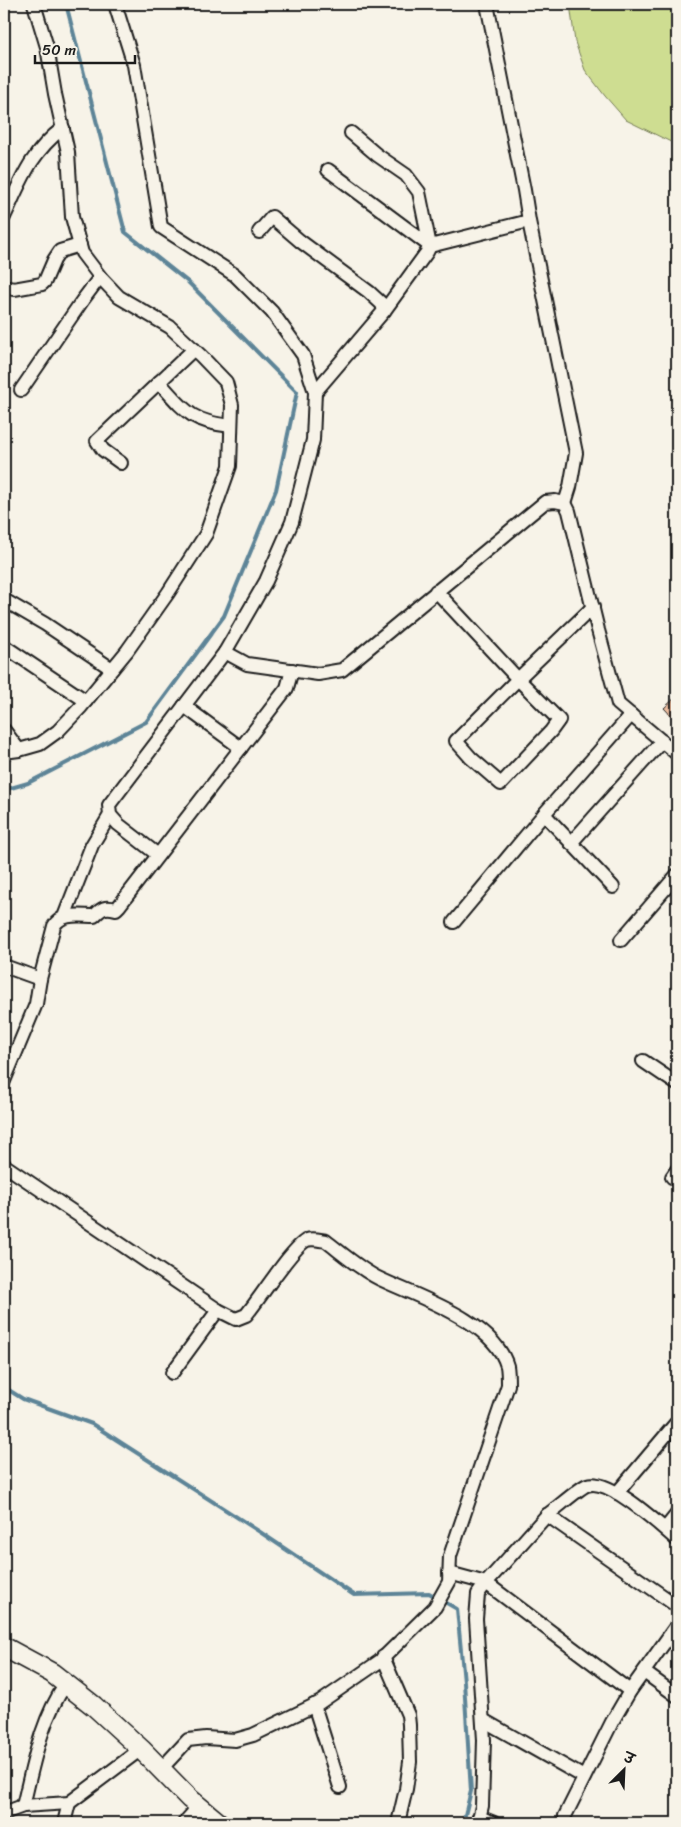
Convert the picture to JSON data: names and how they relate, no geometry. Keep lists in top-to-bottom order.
{
  "scale_bar": "50 m",
  "north": "top right"
}
